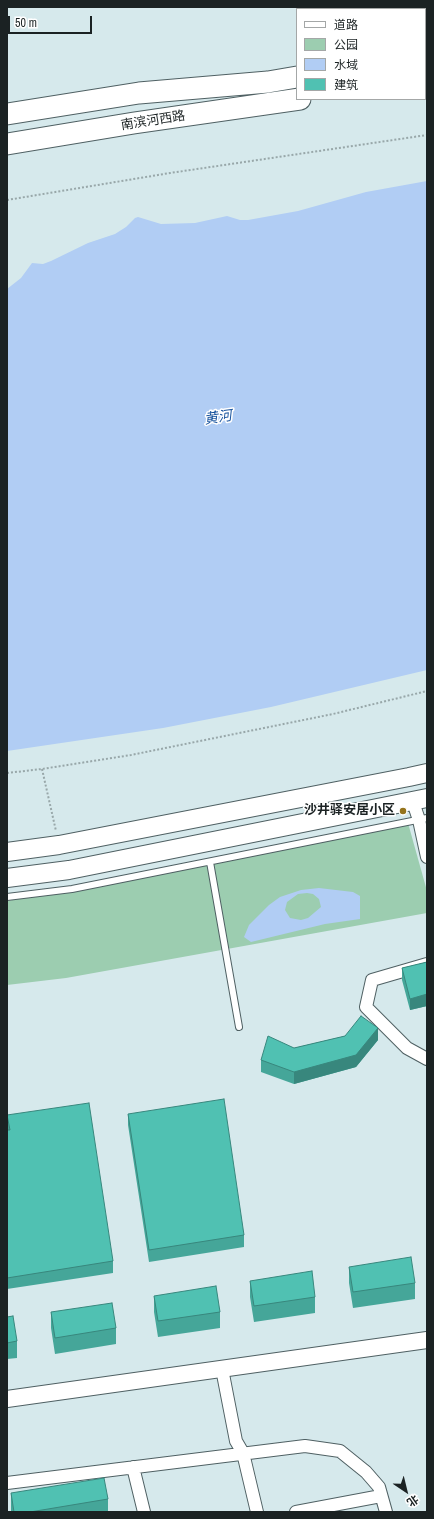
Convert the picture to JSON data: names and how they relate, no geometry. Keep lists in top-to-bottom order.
{
  "streets": {
    "highway": ["南滨河西路"]
  },
  "water": ["黄河"],
  "places": ["沙井驿安居小区"],
  "legend": [
    "道路",
    "公园",
    "水域",
    "建筑"
  ],
  "scale_bar": "50 m",
  "north": "bottom right"
}
